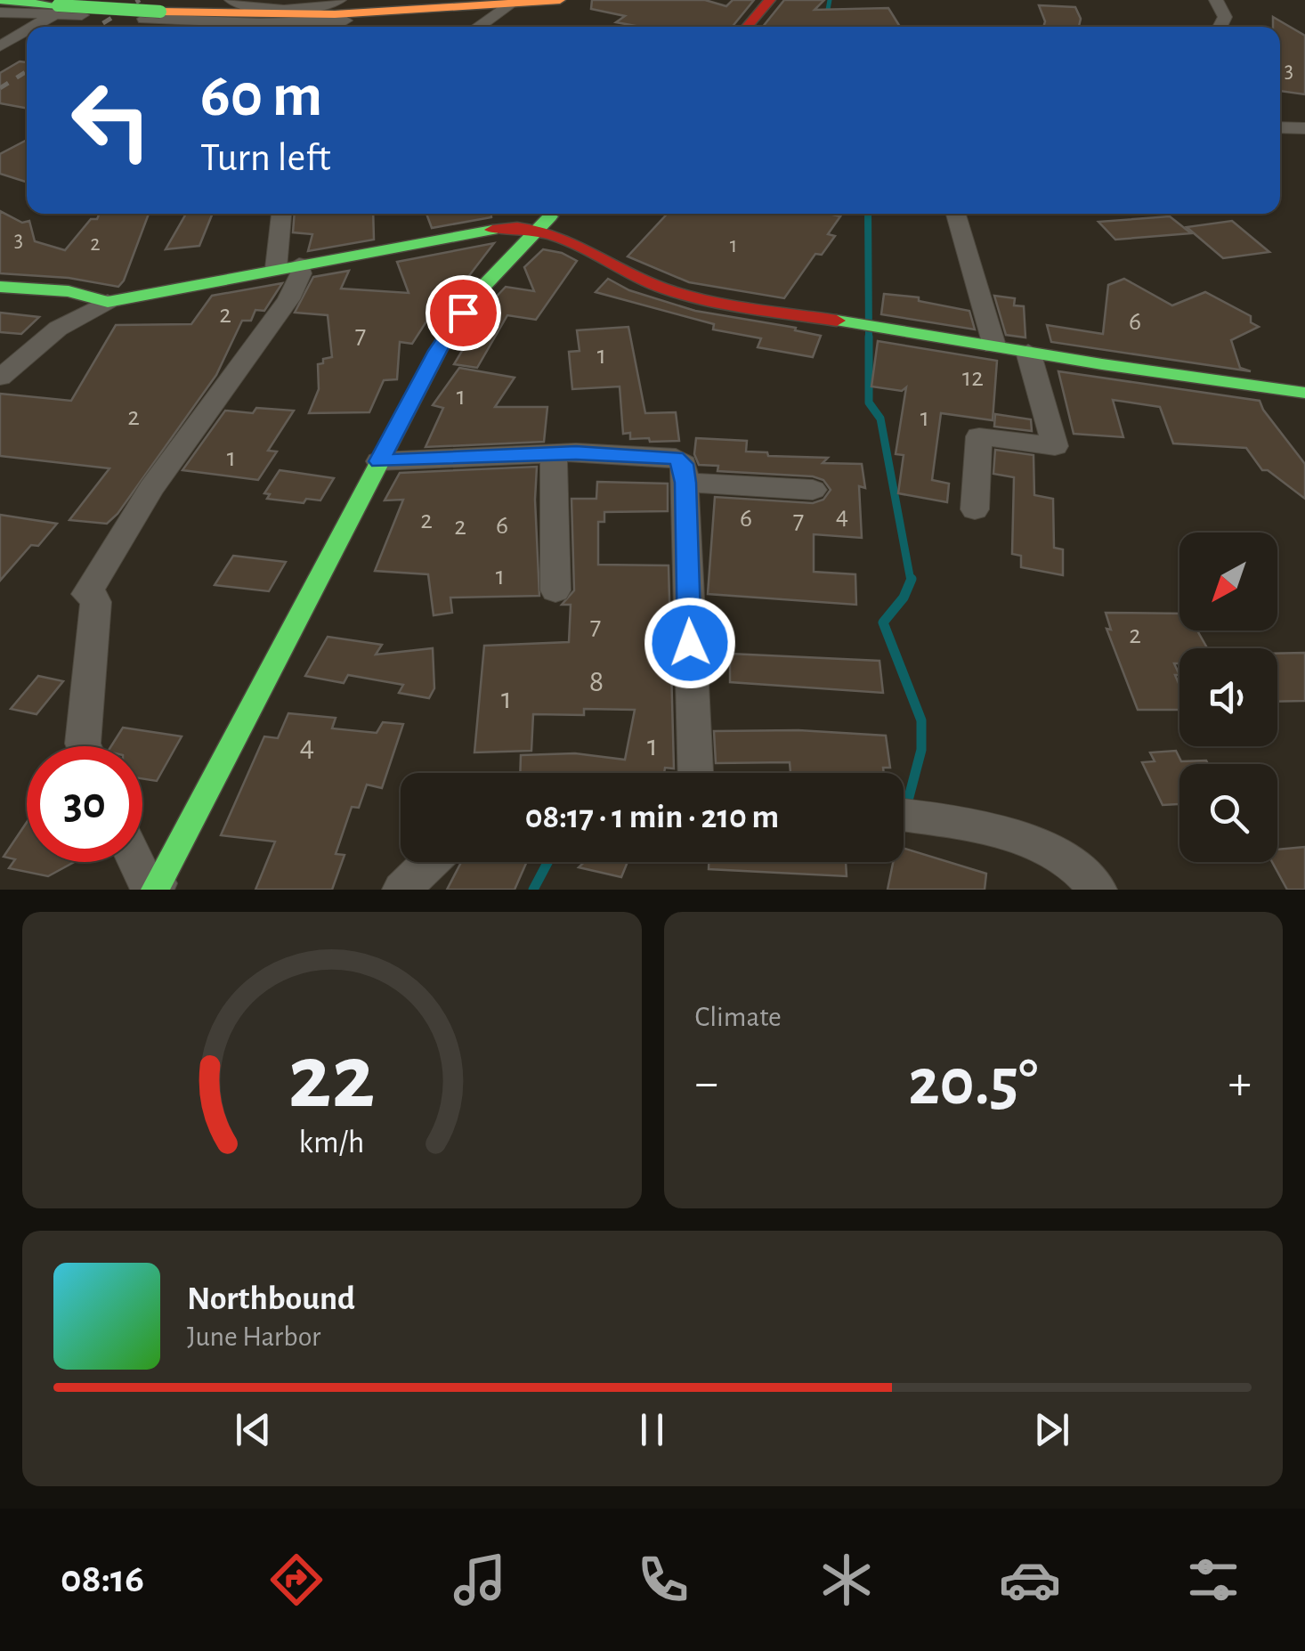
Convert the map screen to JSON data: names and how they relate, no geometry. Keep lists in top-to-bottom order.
{
  "house_numbers": [
    "3",
    "3",
    "2",
    "1",
    "2",
    "6",
    "7",
    "1",
    "12",
    "1",
    "2",
    "1",
    "1",
    "4",
    "6",
    "2",
    "7",
    "6",
    "2",
    "1",
    "7",
    "2",
    "8",
    "1",
    "1",
    "4"
  ],
  "north": "bottom left",
  "page": {
    "turn": ["60 m", "Turn left"],
    "limit": "30",
    "trip": "08:17 · 1 min · 210 m",
    "tile": "Climate",
    "heat": ["−", "20.5°", "+"],
    "song": ["Northbound", "June Harbor"],
    "tabs": "08:16",
    "gauge": ["22", "km/h"]
  }
}
